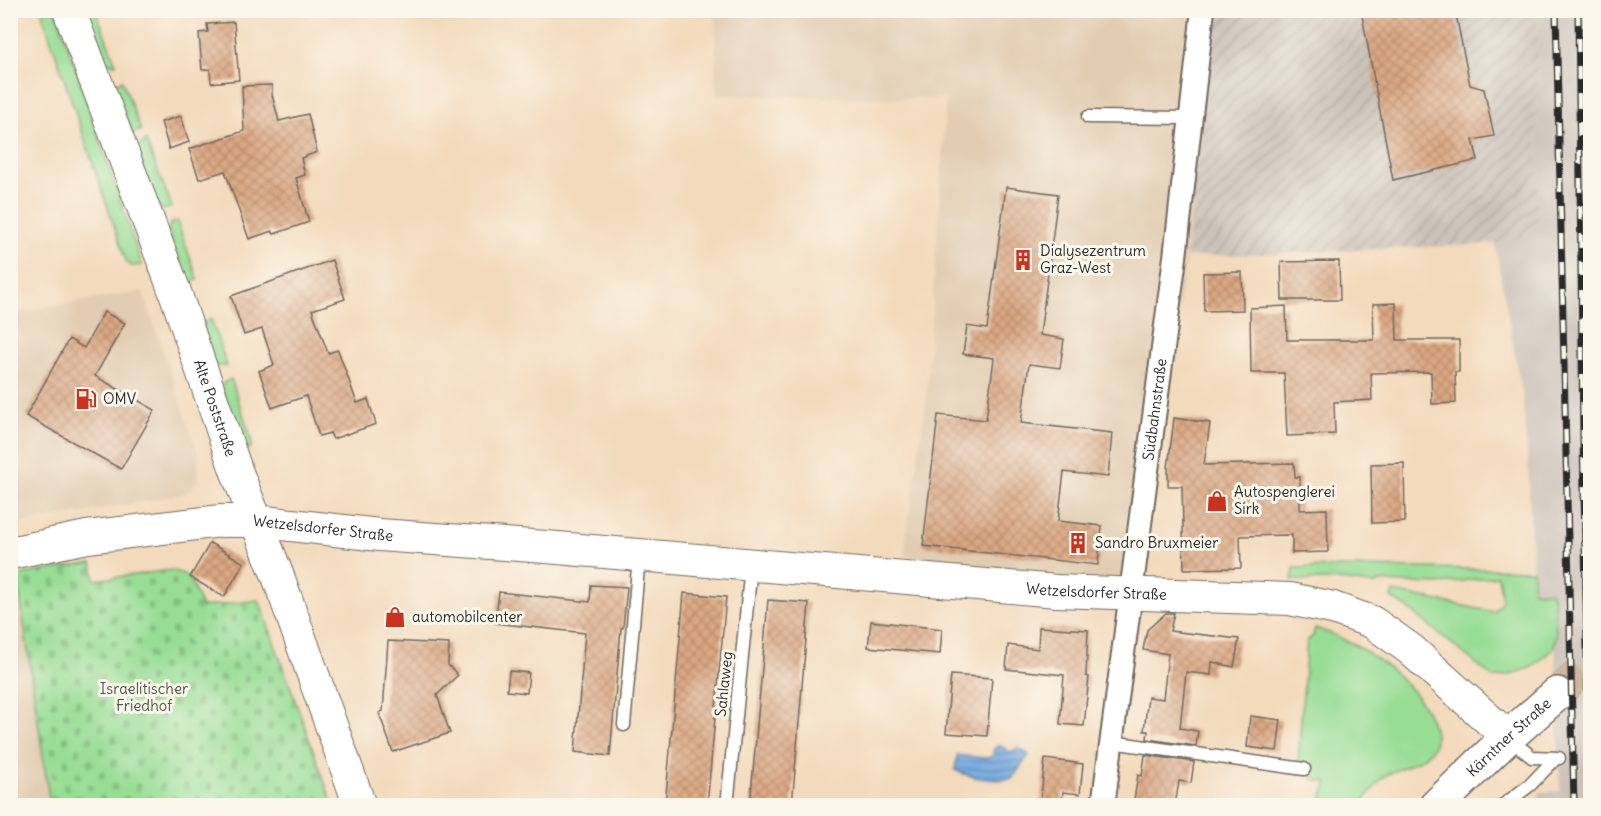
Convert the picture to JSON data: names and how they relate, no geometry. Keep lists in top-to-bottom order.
{
  "streets": {
    "main road": ["Alte Poststraße", "Wetzelsdorfer Straße", "Kärntner Straße"],
    "street": ["Südbahnstraße"],
    "lane": ["Sahlaweg"]
  },
  "crossings": [
    ["Alte Poststraße", "Wetzelsdorfer Straße"],
    ["Südbahnstraße", "Wetzelsdorfer Straße"],
    ["Wetzelsdorfer Straße", "Sahlaweg"],
    ["Wetzelsdorfer Straße", "Kärntner Straße"]
  ],
  "parks": ["Israelitischer Friedhof"],
  "places": {
    "building": ["Dialysezentrum Graz-West", "Sandro Bruxmeier"],
    "fuel station": ["OMV"],
    "shop": ["Autospenglerei Sirk", "automobilcenter"]
  }
}
